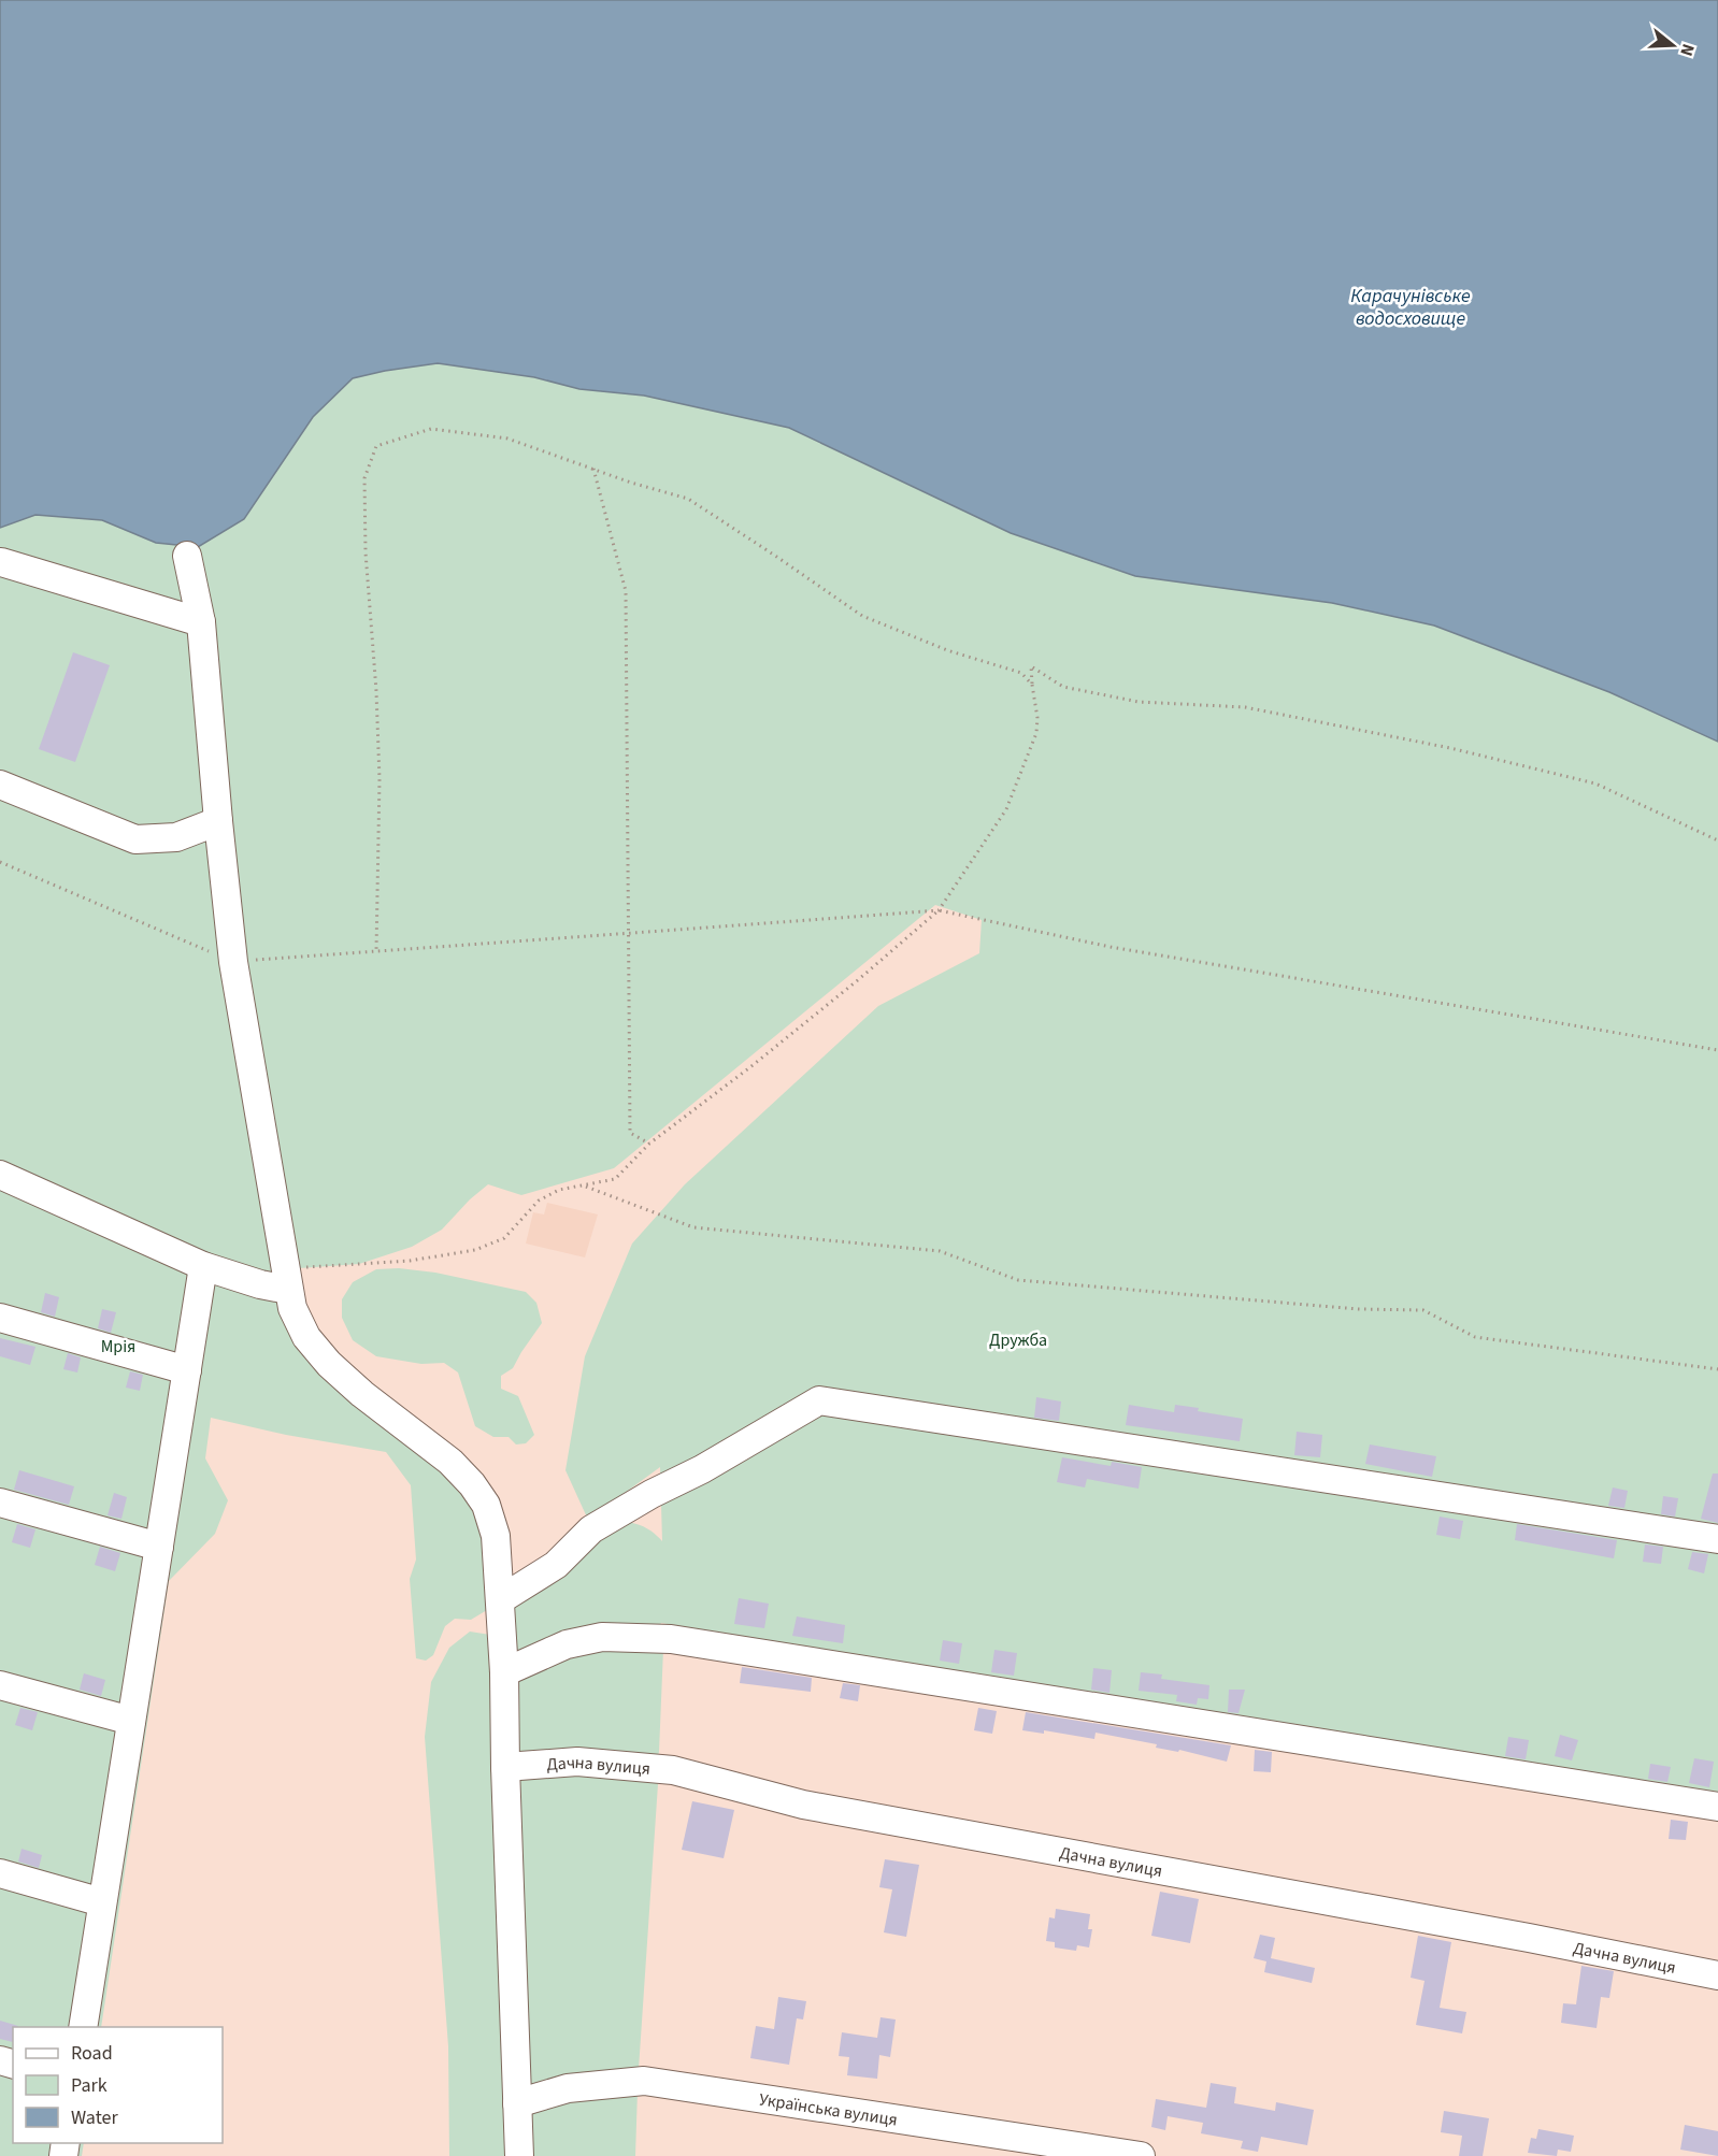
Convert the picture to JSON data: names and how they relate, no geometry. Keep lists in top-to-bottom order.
{
  "streets": {
    "street": ["Дачна вулиця", "Українська вулиця"]
  },
  "water": ["Карачунівське водосховище"],
  "parks": ["Дружба", "Мрія"],
  "legend": ["Road", "Park", "Water"],
  "north": "right"
}
